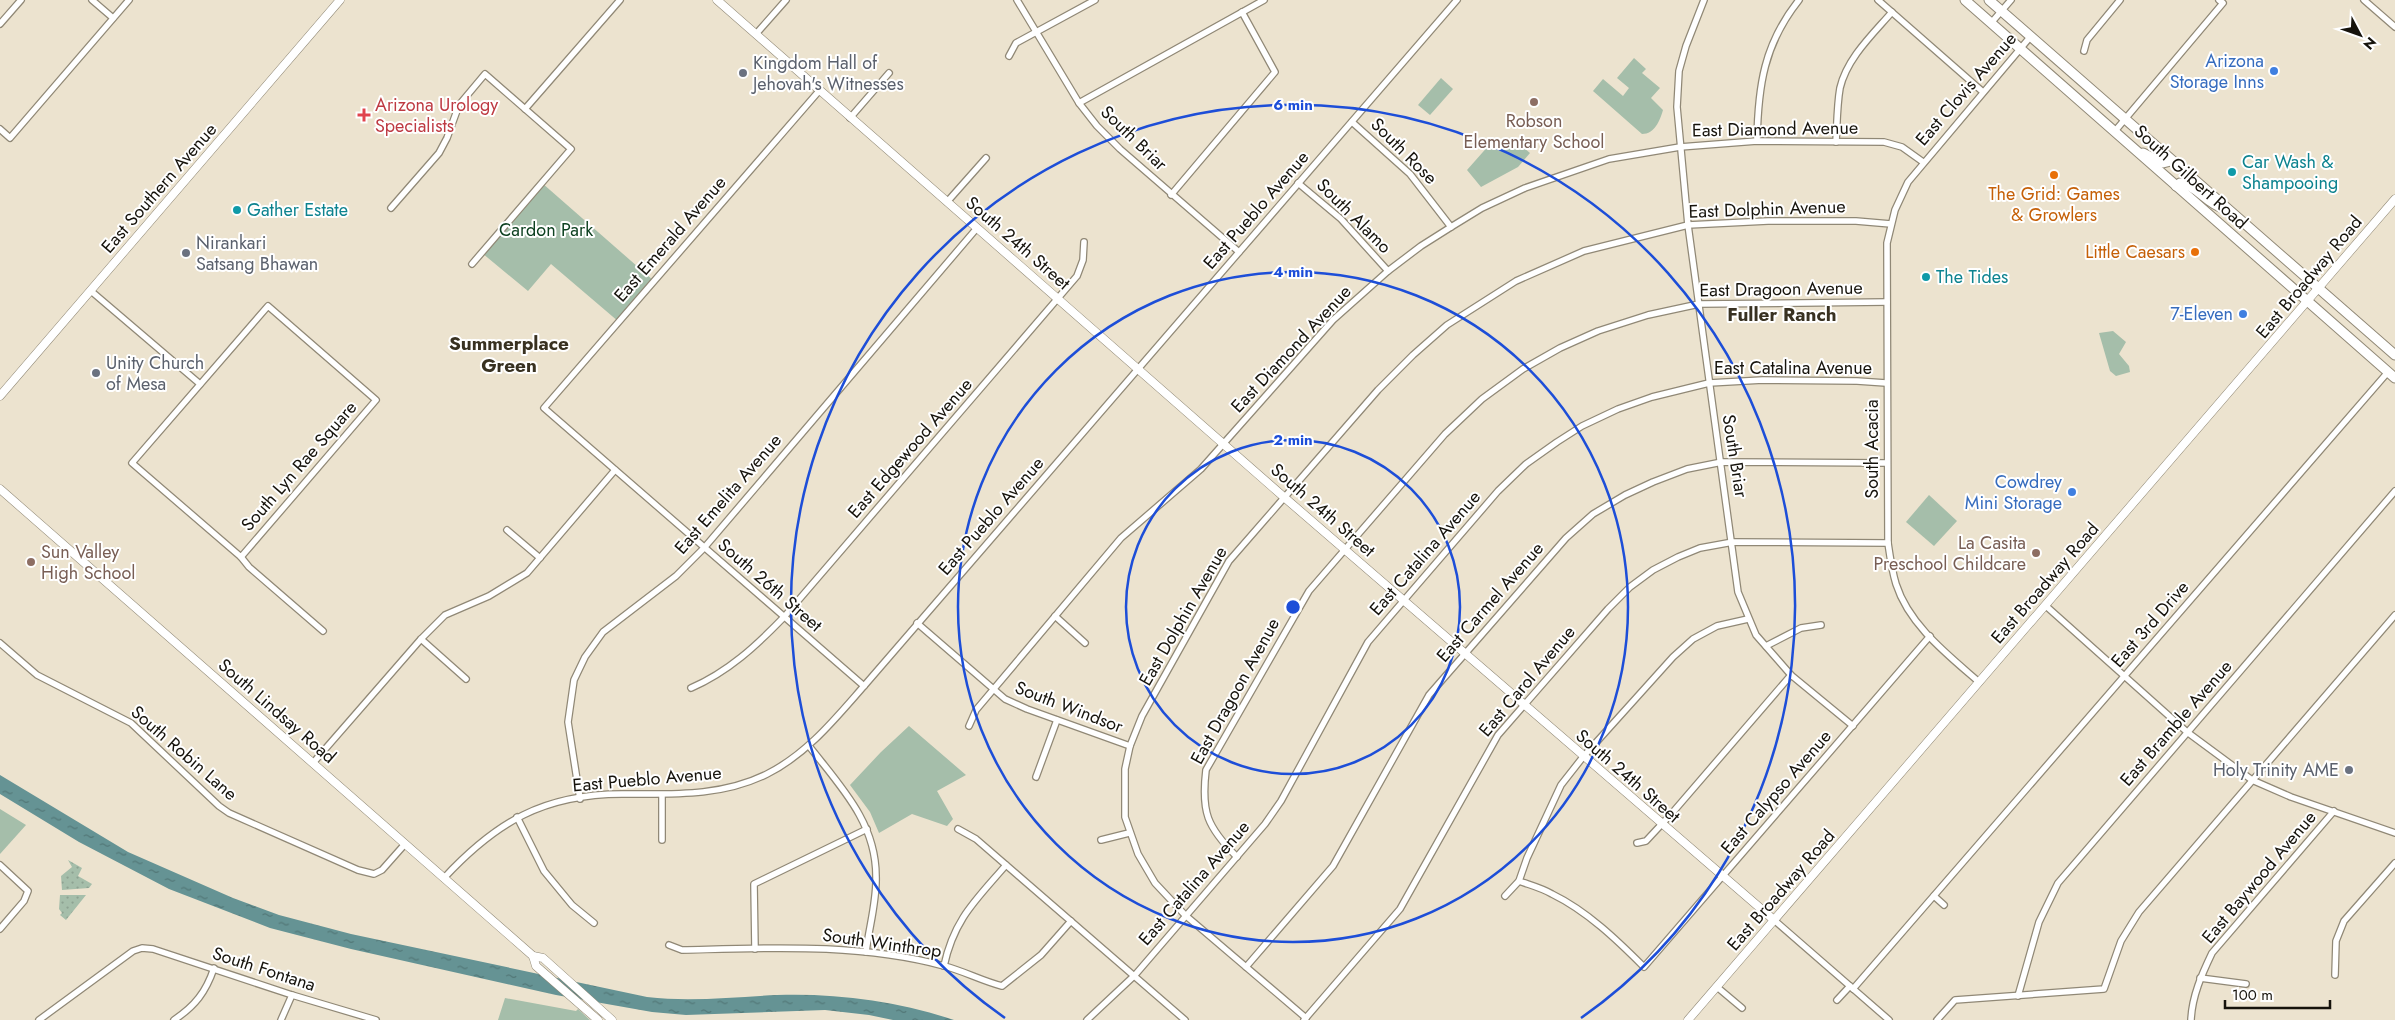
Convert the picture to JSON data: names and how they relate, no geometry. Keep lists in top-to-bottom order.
{
  "streets": {
    "main road": [
      "South Gilbert Road",
      "East Southern Avenue",
      "South 24th Street",
      "East Broadway Road",
      "South Lindsay Road"
    ],
    "street": [
      "East Clovis Avenue",
      "East Diamond Avenue",
      "South Briar",
      "South Rose",
      "East Dolphin Avenue",
      "East Pueblo Avenue",
      "South Alamo",
      "East Emerald Avenue",
      "East Dragoon Avenue",
      "East Catalina Avenue",
      "East Edgewood Avenue",
      "South Acacia",
      "South Lyn Rae Square",
      "East Emelita Avenue",
      "South 26th Street",
      "East Carmel Avenue",
      "East 3rd Drive",
      "East Carol Avenue",
      "South Windsor",
      "East Bramble Avenue",
      "South Robin Lane",
      "East Calypso Avenue",
      "East Baywood Avenue",
      "South Winthrop",
      "South Fontana"
    ]
  },
  "crossings": [
    ["East Clovis Avenue", "East Diamond Avenue"],
    ["East Clovis Avenue", "South Gilbert Road"],
    ["East Clovis Avenue", "South Acacia"],
    ["East Diamond Avenue", "South Briar"],
    ["East Diamond Avenue", "South Rose"],
    ["East Diamond Avenue", "South Alamo"],
    ["East Diamond Avenue", "South 24th Street"],
    ["East Diamond Avenue", "South Acacia"],
    ["East Diamond Avenue", "South Windsor"],
    ["South Briar", "East Dolphin Avenue"],
    ["South Briar", "East Pueblo Avenue"],
    ["South Briar", "East Dragoon Avenue"],
    ["South Briar", "East Catalina Avenue"],
    ["South Briar", "East Carmel Avenue"],
    ["South Briar", "East Carol Avenue"],
    ["South Briar", "East Calypso Avenue"],
    ["South Rose", "East Pueblo Avenue"],
    ["South Gilbert Road", "East Broadway Road"],
    ["South Gilbert Road", "East 3rd Drive"],
    ["East Dolphin Avenue", "South 24th Street"],
    ["East Dolphin Avenue", "South Acacia"],
    ["East Dolphin Avenue", "South Windsor"],
    ["East Pueblo Avenue", "South Alamo"],
    ["East Pueblo Avenue", "South 24th Street"],
    ["East Pueblo Avenue", "East Emelita Avenue"],
    ["East Pueblo Avenue", "South 26th Street"],
    ["East Pueblo Avenue", "South Windsor"],
    ["East Pueblo Avenue", "South Lindsay Road"],
    ["East Emerald Avenue", "South 24th Street"],
    ["East Emerald Avenue", "South 26th Street"],
    ["South 24th Street", "East Broadway Road"],
    ["South 24th Street", "East Dragoon Avenue"],
    ["South 24th Street", "East Catalina Avenue"],
    ["South 24th Street", "East Edgewood Avenue"],
    ["South 24th Street", "East Emelita Avenue"],
    ["South 24th Street", "East Carmel Avenue"],
    ["South 24th Street", "East 3rd Drive"],
    ["South 24th Street", "East Carol Avenue"],
    ["South 24th Street", "East Calypso Avenue"],
    ["East Broadway Road", "South Acacia"],
    ["East Dragoon Avenue", "East Catalina Avenue"],
    ["East Dragoon Avenue", "South Acacia"],
    ["East Catalina Avenue", "South Acacia"],
    ["East Catalina Avenue", "South Windsor"],
    ["East Edgewood Avenue", "South 26th Street"],
    ["South Acacia", "East Carmel Avenue"],
    ["South Acacia", "East Carol Avenue"],
    ["South Acacia", "East Calypso Avenue"],
    ["East Emelita Avenue", "South 26th Street"],
    ["East Carmel Avenue", "South Windsor"],
    ["East Carol Avenue", "South Windsor"],
    ["South Lindsay Road", "South Robin Lane"]
  ],
  "districts": ["Fuller Ranch", "Summerplace Green"],
  "parks": ["Cardon Park"],
  "places": {
    "other": [
      "Arizona Storage Inns",
      "Kingdom Hall of Jehovah's Witnesses",
      "Robson Elementary School",
      "Car Wash & Shampooing",
      "The Grid: Games & Growlers",
      "Gather Estate",
      "Little Caesars",
      "Nirankari Satsang Bhawan",
      "The Tides",
      "7-Eleven",
      "Unity Church of Mesa",
      "Cowdrey Mini Storage",
      "La Casita Preschool Childcare",
      "Sun Valley High School",
      "Holy Trinity AME"
    ],
    "health": ["Arizona Urology Specialists"]
  },
  "scale_bar": "100 m",
  "north": "bottom right",
  "rings": ["6 min", "4 min", "2 min"]
}
